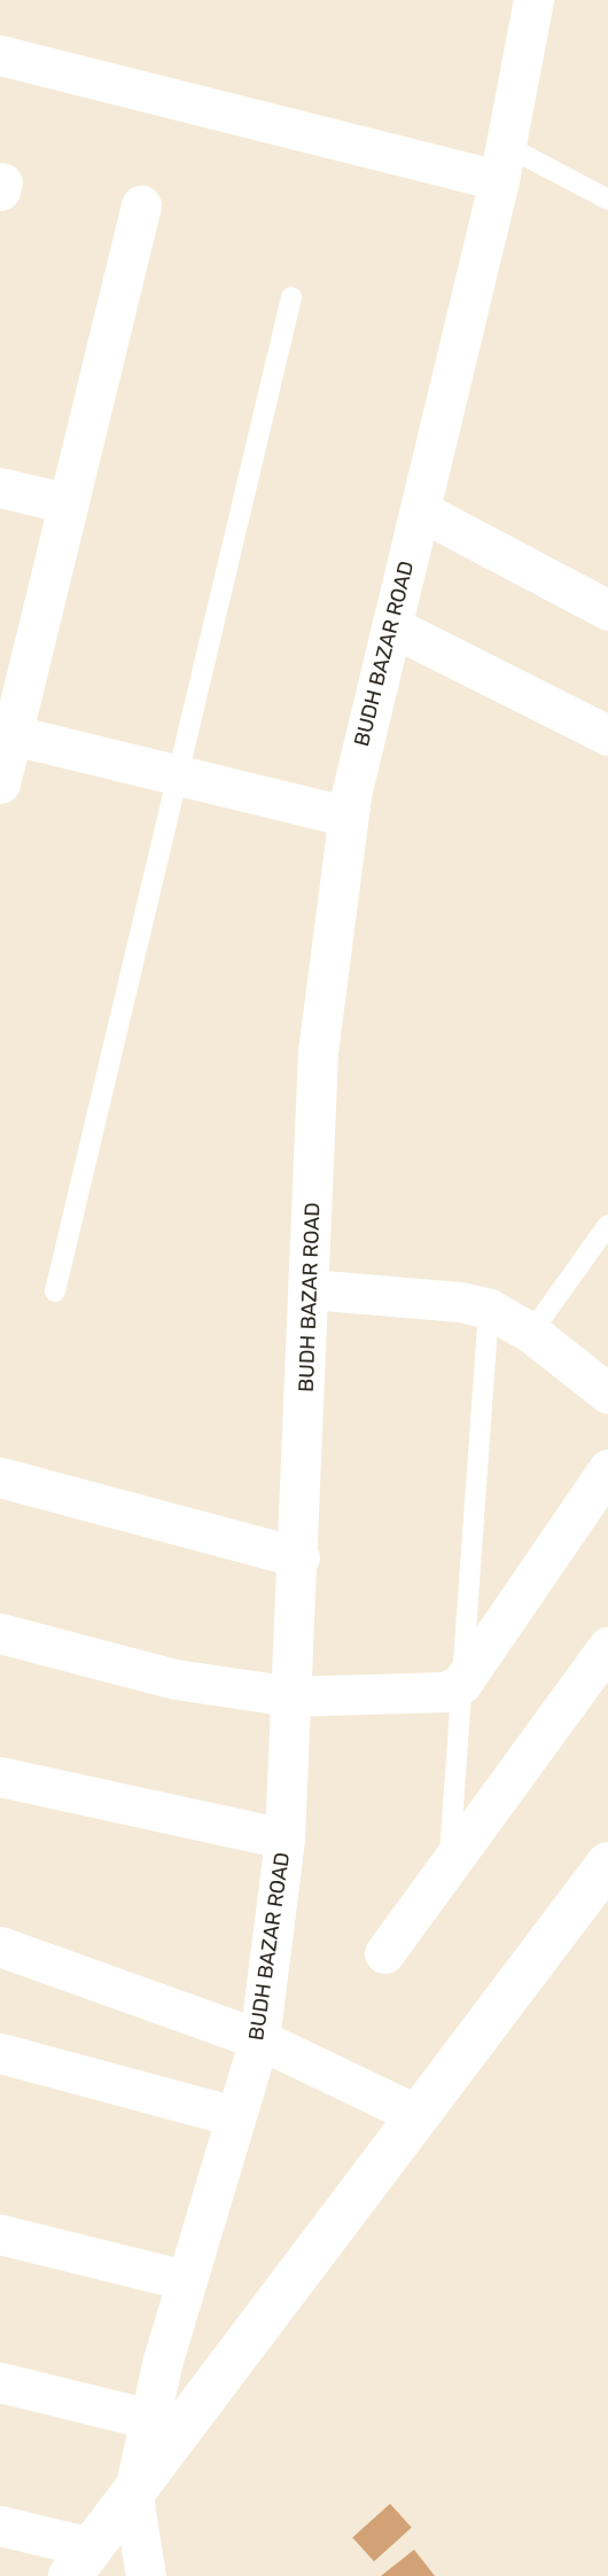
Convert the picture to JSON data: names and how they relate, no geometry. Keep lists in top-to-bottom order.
{
  "streets": {
    "street": ["BUDH BAZAR ROAD"]
  }
}
